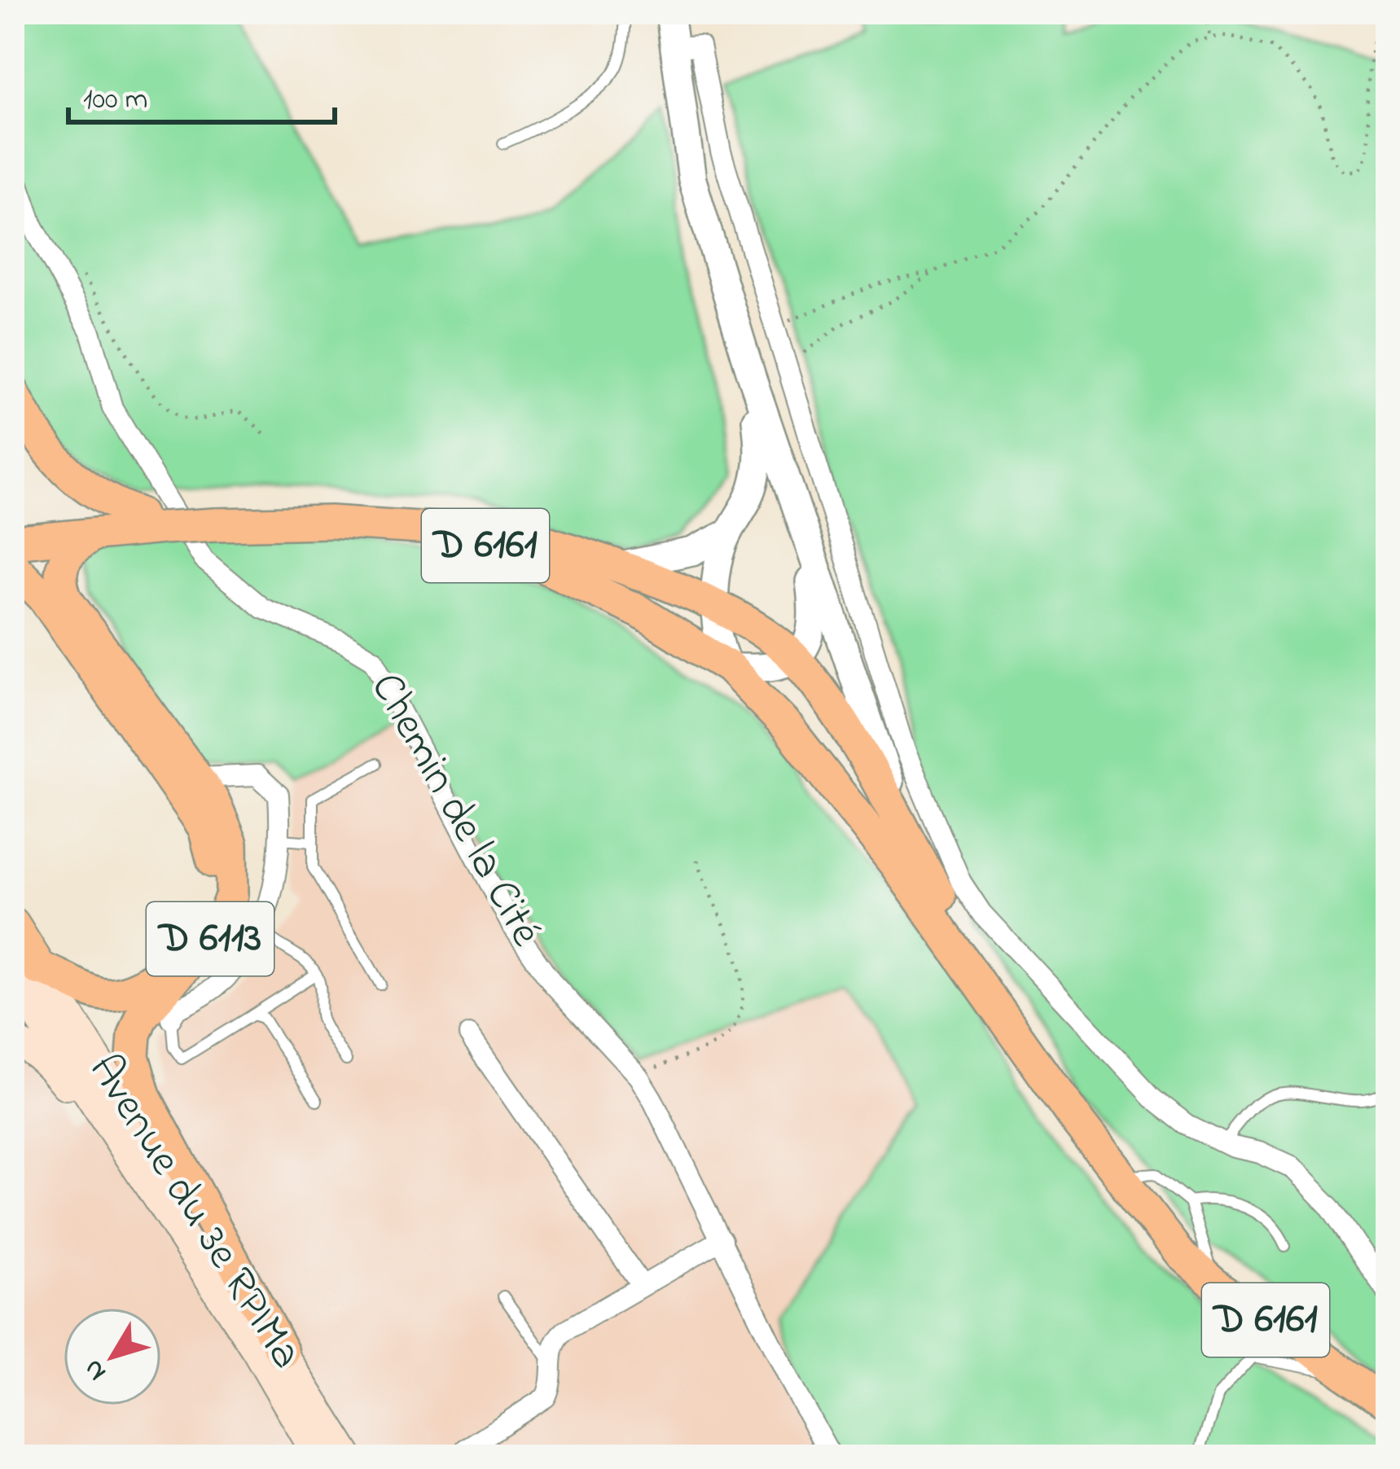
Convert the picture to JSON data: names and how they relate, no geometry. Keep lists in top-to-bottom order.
{
  "streets": {
    "highway": ["D 6113"],
    "main road": ["D 6161", "Avenue du 3e RPIMa"],
    "street": ["Chemin de la Cité"]
  },
  "crossings": [
    ["D 6161", "D 6113"],
    ["D 6113", "Avenue du 3e RPIMa"]
  ],
  "scale_bar": "100 m",
  "north": "bottom left"
}
